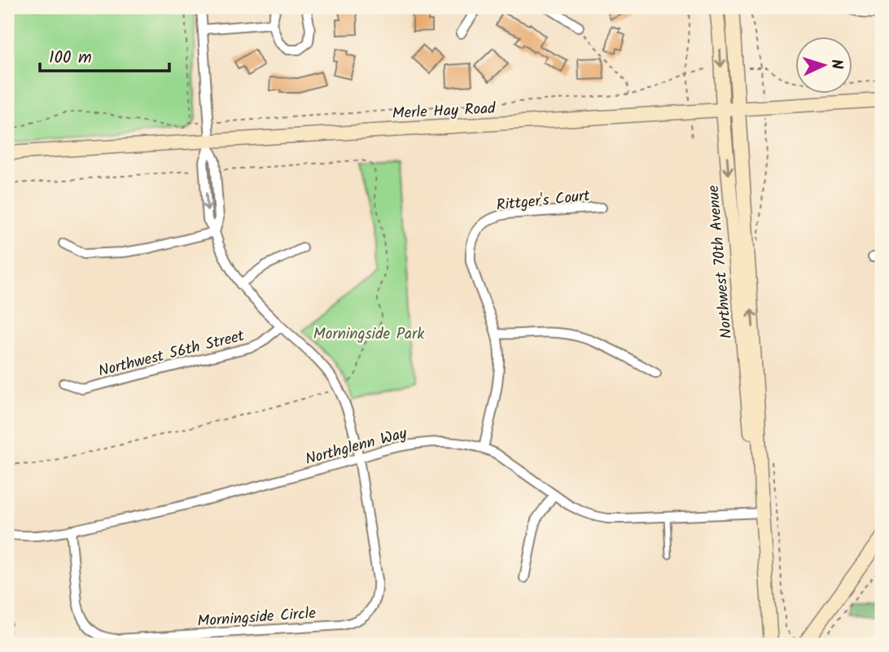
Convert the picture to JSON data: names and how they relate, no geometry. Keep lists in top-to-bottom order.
{
  "streets": {
    "main road": ["Merle Hay Road", "Northwest 70th Avenue"],
    "street": [
      "Rittger's Court",
      "Northwest 56th Street",
      "Northglenn Way",
      "Morningside Circle"
    ]
  },
  "crossings": [
    ["Merle Hay Road", "Northwest 70th Avenue"],
    ["Merle Hay Road", "Morningside Circle"],
    ["Rittger's Court", "Northglenn Way"],
    ["Northwest 70th Avenue", "Northglenn Way"],
    ["Northwest 56th Street", "Morningside Circle"],
    ["Northglenn Way", "Morningside Circle"]
  ],
  "parks": ["Morningside Park"],
  "scale_bar": "100 m",
  "north": "right"
}
